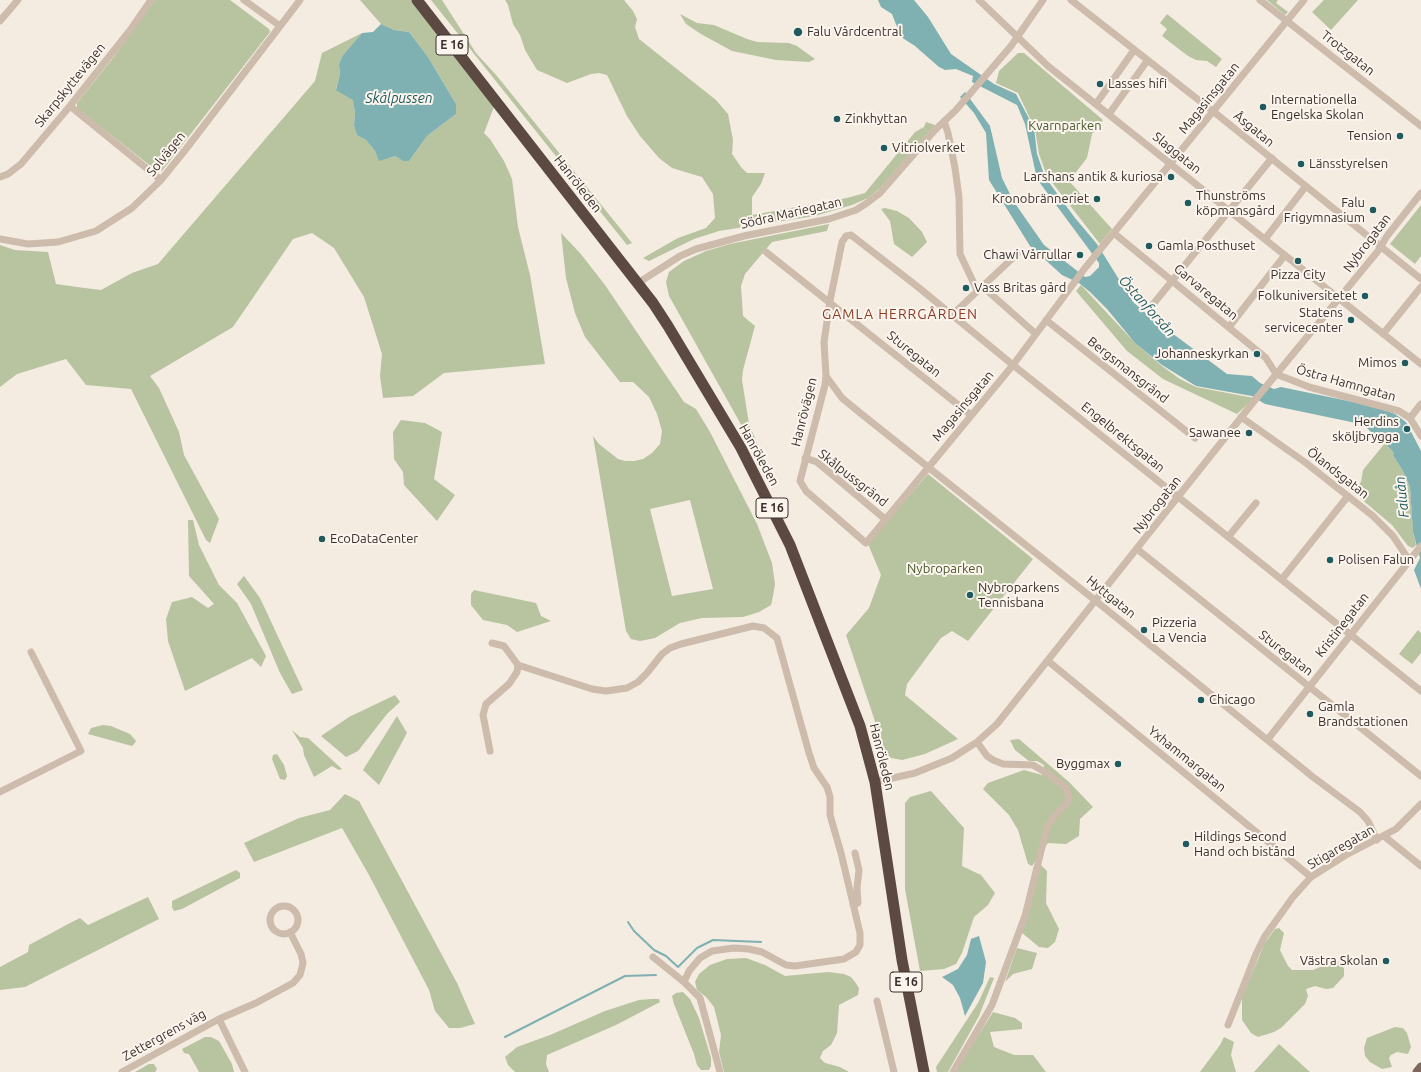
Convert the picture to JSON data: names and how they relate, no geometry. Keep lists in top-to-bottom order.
{
  "streets": {
    "highway": ["E 16", "Hanröleden"],
    "street": [
      "Trotzgatan",
      "Skarpskyttevägen",
      "Magasinsgatan",
      "Åsgatan",
      "Slaggatan",
      "Solvägen",
      "Södra Mariegatan",
      "Nybrogatan",
      "Garvaregatan",
      "Sturegatan",
      "Bergsmansgränd",
      "Östra Hamngatan",
      "Hanrövägen",
      "Engelbrektsgatan",
      "Ölandsgatan",
      "Skålpussgränd",
      "Hyttgatan",
      "Kristinegatan",
      "Yxhammargatan",
      "Stigaregatan",
      "Zettergrens väg"
    ]
  },
  "crossings": [
    ["Trotzgatan", "Magasinsgatan"],
    ["Magasinsgatan", "Åsgatan"],
    ["Magasinsgatan", "Slaggatan"],
    ["Magasinsgatan", "Garvaregatan"],
    ["Magasinsgatan", "Sturegatan"],
    ["Magasinsgatan", "Bergsmansgränd"],
    ["Magasinsgatan", "Hanrövägen"],
    ["Magasinsgatan", "Engelbrektsgatan"],
    ["Magasinsgatan", "Skålpussgränd"],
    ["Magasinsgatan", "Hyttgatan"],
    ["Åsgatan", "Nybrogatan"],
    ["Slaggatan", "Södra Mariegatan"],
    ["Slaggatan", "Nybrogatan"],
    ["Hanröleden", "Södra Mariegatan"],
    ["Hanröleden", "Nybrogatan"],
    ["Nybrogatan", "Garvaregatan"],
    ["Nybrogatan", "Sturegatan"],
    ["Nybrogatan", "Östra Hamngatan"],
    ["Nybrogatan", "Engelbrektsgatan"],
    ["Nybrogatan", "Ölandsgatan"],
    ["Nybrogatan", "Hyttgatan"],
    ["Nybrogatan", "Yxhammargatan"],
    ["Garvaregatan", "Östra Hamngatan"],
    ["Sturegatan", "Hanrövägen"],
    ["Sturegatan", "Kristinegatan"],
    ["Hanrövägen", "Engelbrektsgatan"],
    ["Hanrövägen", "Skålpussgränd"],
    ["Hanrövägen", "Hyttgatan"],
    ["Engelbrektsgatan", "Kristinegatan"],
    ["Ölandsgatan", "Kristinegatan"],
    ["Hyttgatan", "Kristinegatan"],
    ["Hyttgatan", "Stigaregatan"],
    ["Yxhammargatan", "Stigaregatan"]
  ],
  "districts": ["GAMLA HERRGÅRDEN"],
  "water": ["Skålpussen", "Östanforsån", "Faluån"],
  "parks": ["Kvarnparken", "Nybroparken"],
  "places": [
    "Falu Vårdcentral",
    "Lasses hifi",
    "Internationella Engelska Skolan",
    "Zinkhyttan",
    "Tension",
    "Vitriolverket",
    "Länsstyrelsen",
    "Larshans antik & kuriosa",
    "Kronobränneriet",
    "Thunströms köpmansgård",
    "Falu Frigymnasium",
    "Gamla Posthuset",
    "Chawi Vårrullar",
    "Pizza City",
    "Vass Britas gård",
    "Folkuniversitetet",
    "Statens servicecenter",
    "Johanneskyrkan",
    "Mimos",
    "Herdins sköljbrygga",
    "Sawanee",
    "EcoDataCenter",
    "Polisen Falun",
    "Nybroparkens Tennisbana",
    "Pizzeria La Vencia",
    "Chicago",
    "Gamla Brandstationen",
    "Byggmax",
    "Hildings Second Hand och bistånd",
    "Västra Skolan"
  ]
}
